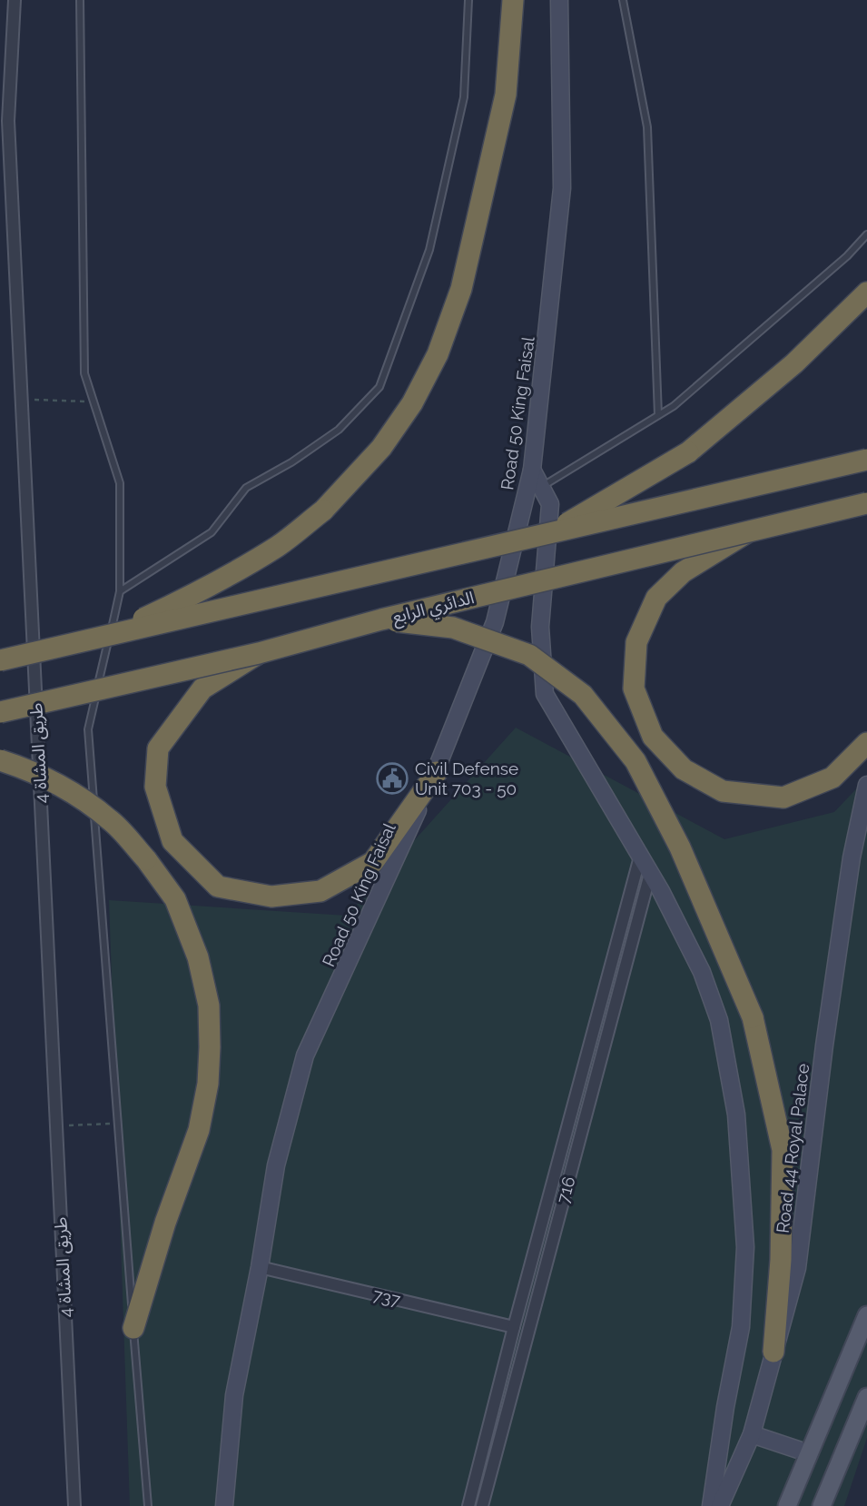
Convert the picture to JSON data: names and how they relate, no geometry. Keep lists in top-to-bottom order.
{
  "streets": {
    "highway": ["الدائري الرابع"],
    "main road": ["Road 50 King Faisal", "Road 44 Royal Palace"],
    "street": ["طريق المشاة 4", "716", "737"]
  },
  "crossings": [
    ["Road 50 King Faisal", "737"]
  ],
  "places": {
    "public building": ["Civil Defense Unit 703 - 50"]
  }
}
